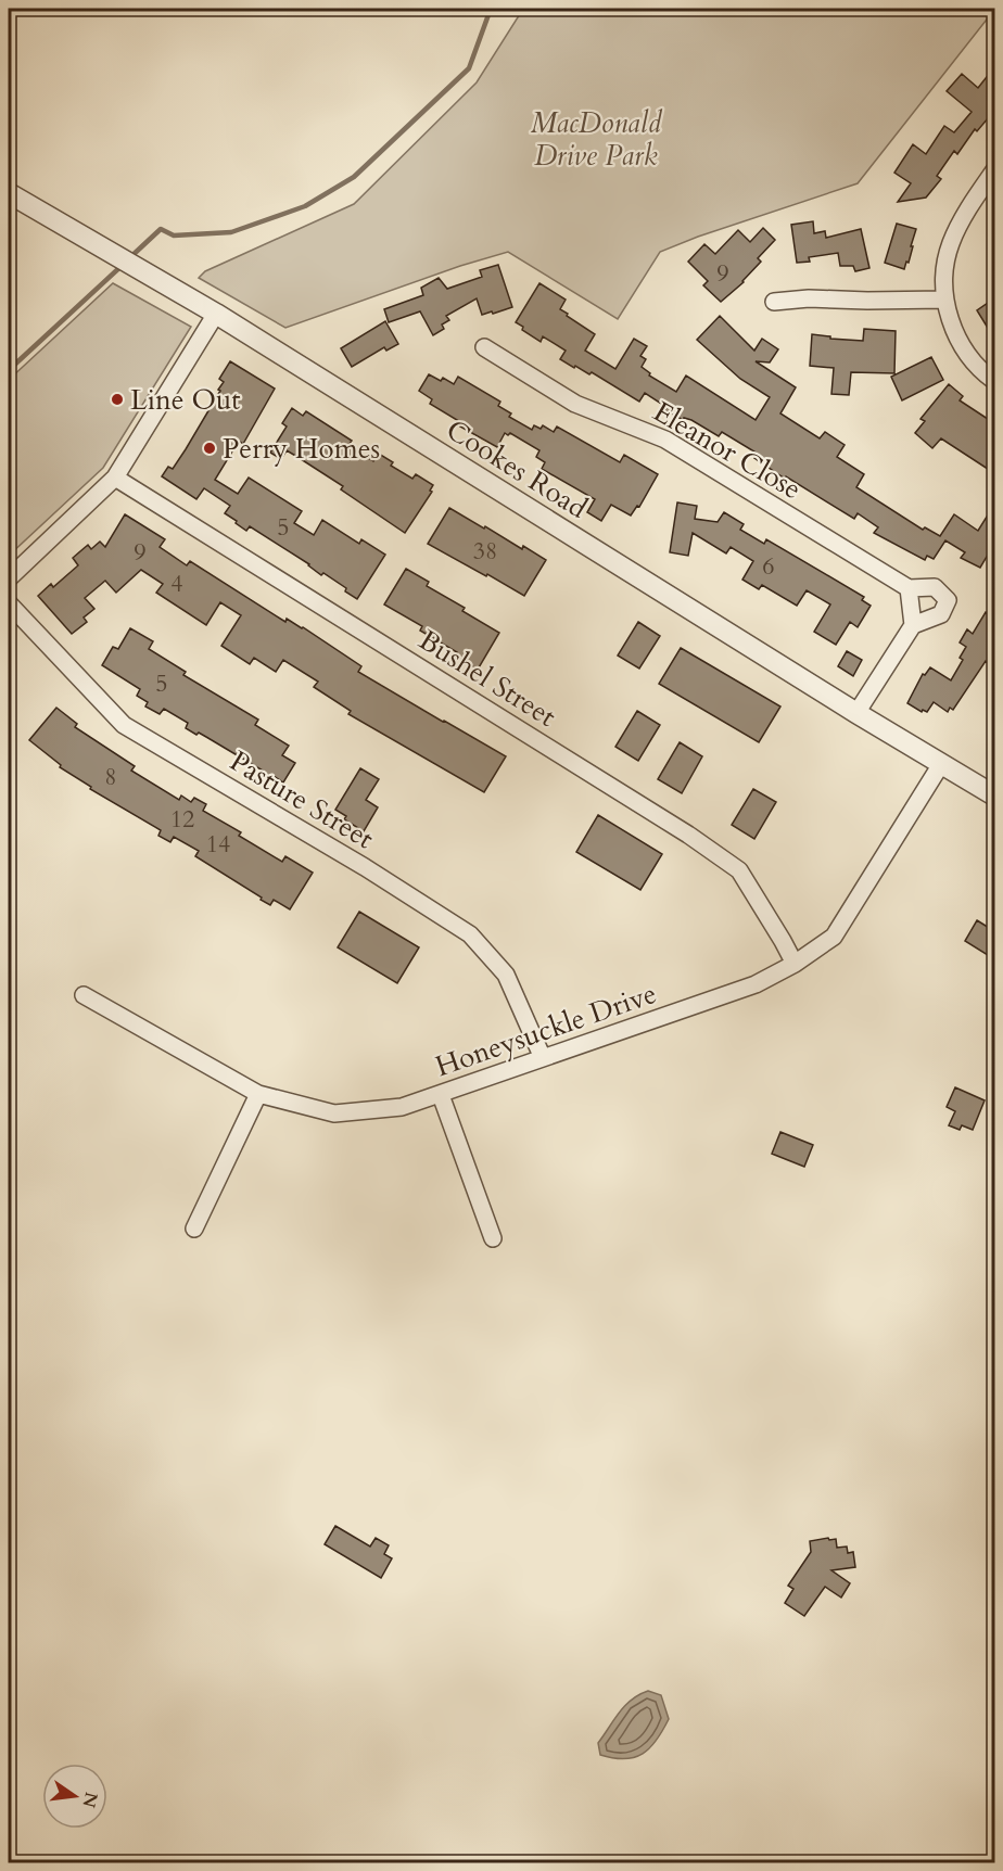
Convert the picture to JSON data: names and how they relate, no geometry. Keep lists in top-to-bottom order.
{
  "streets": {
    "street": [
      "Eleanor Close",
      "Cookes Road",
      "Bushel Street",
      "Pasture Street",
      "Honeysuckle Drive"
    ]
  },
  "crossings": [
    ["Cookes Road", "Honeysuckle Drive"],
    ["Bushel Street", "Honeysuckle Drive"],
    ["Pasture Street", "Honeysuckle Drive"]
  ],
  "parks": ["MacDonald Drive Park"],
  "places": ["Line Out", "Perry Homes"],
  "house_numbers": [
    "9",
    "5",
    "38",
    "9",
    "6",
    "4",
    "5",
    "8",
    "12",
    "14"
  ],
  "north": "right"
}
